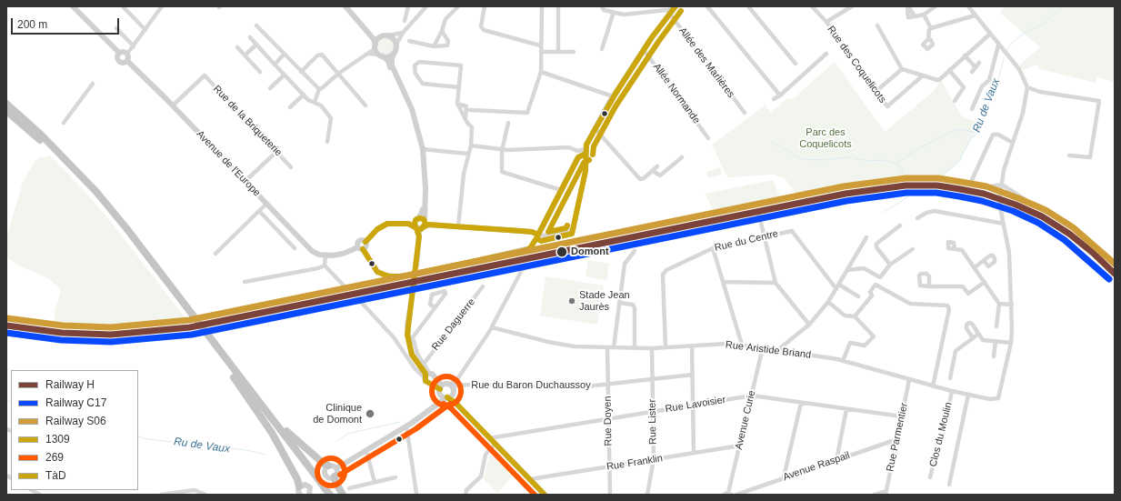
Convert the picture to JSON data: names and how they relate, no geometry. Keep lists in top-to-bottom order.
{
  "streets": {
    "street": [
      "Allée des Marlières",
      "Rue des Coquelicots",
      "Allée Normande",
      "Rue de la Briqueterie",
      "Avenue de l'Europe",
      "Rue du Centre",
      "Rue Daguerre",
      "Rue Aristide Briand",
      "Rue du Baron Duchaussoy",
      "Rue Lavoisier",
      "Avenue Curie",
      "Rue Doyen",
      "Rue Lister",
      "Clos du Moulin",
      "Rue Parmentier",
      "Rue Franklin",
      "Avenue Raspail"
    ]
  },
  "crossings": [
    ["Rue de la Briqueterie", "Avenue de l'Europe"],
    ["Rue du Centre", "Rue Aristide Briand"],
    ["Rue Aristide Briand", "Avenue Curie"],
    ["Rue Aristide Briand", "Rue Doyen"],
    ["Rue Aristide Briand", "Rue Lister"],
    ["Rue Aristide Briand", "Clos du Moulin"],
    ["Rue Aristide Briand", "Rue Parmentier"],
    ["Rue du Baron Duchaussoy", "Rue Doyen"],
    ["Rue du Baron Duchaussoy", "Rue Lister"],
    ["Rue Lavoisier", "Avenue Curie"],
    ["Rue Lavoisier", "Rue Doyen"],
    ["Rue Lavoisier", "Rue Lister"],
    ["Rue Lavoisier", "Rue Parmentier"],
    ["Avenue Curie", "Rue Franklin"],
    ["Rue Doyen", "Rue Franklin"],
    ["Rue Lister", "Rue Franklin"],
    ["Rue Parmentier", "Avenue Raspail"]
  ],
  "water": ["Ru de Vaux"],
  "parks": ["Parc des Coquelicots"],
  "places": ["Domont", "Stade Jean Jaurès", "Clinique de Domont"],
  "lines": [
    "transit line 1309",
    "transit line TàD",
    "rail line S06",
    "rail line H",
    "rail line C17",
    "transit line 269"
  ],
  "legend": [
    "Railway H",
    "Railway C17",
    "Railway S06",
    "1309",
    "269",
    "TàD"
  ],
  "scale_bar": "200 m"
}
